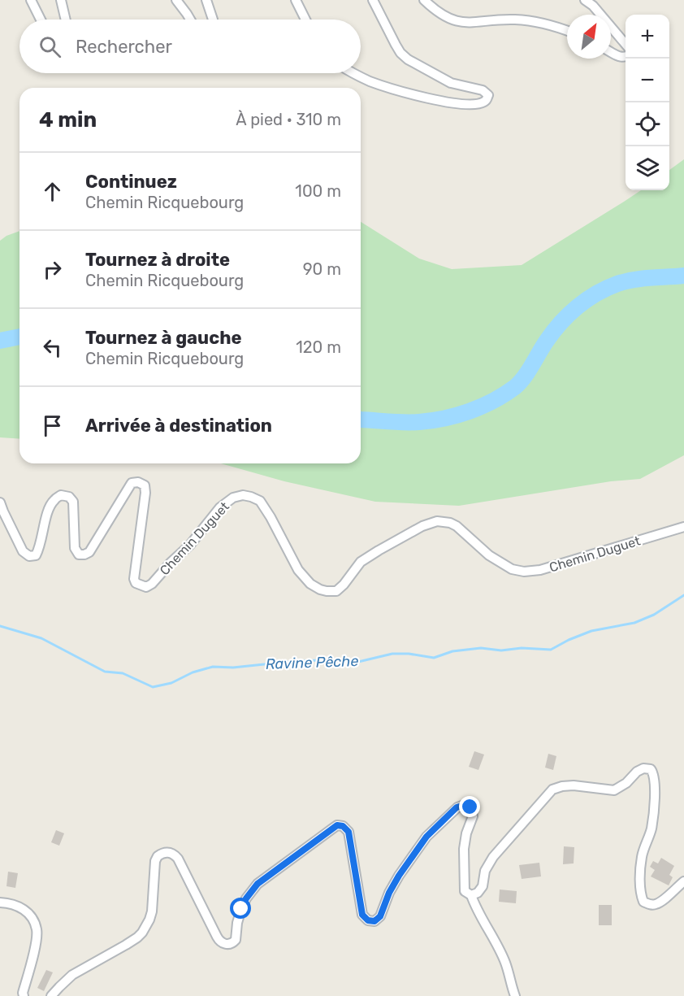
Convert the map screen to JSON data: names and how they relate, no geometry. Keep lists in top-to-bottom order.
{
  "streets": {
    "street": ["Chemin Duguet"]
  },
  "water": ["Ravine Pêche"],
  "north": "top right",
  "page": {
    "map_buttons": ["+", "−"],
    "search": "Rechercher",
    "heading": ["4 min", "À pied · 310 m"],
    "list": [
      ["Continuez", "Chemin Ricquebourg", "100 m"],
      ["Tournez à droite", "Chemin Ricquebourg", "90 m"],
      ["Tournez à gauche", "Chemin Ricquebourg", "120 m"],
      "Arrivée à destination"
    ]
  }
}
